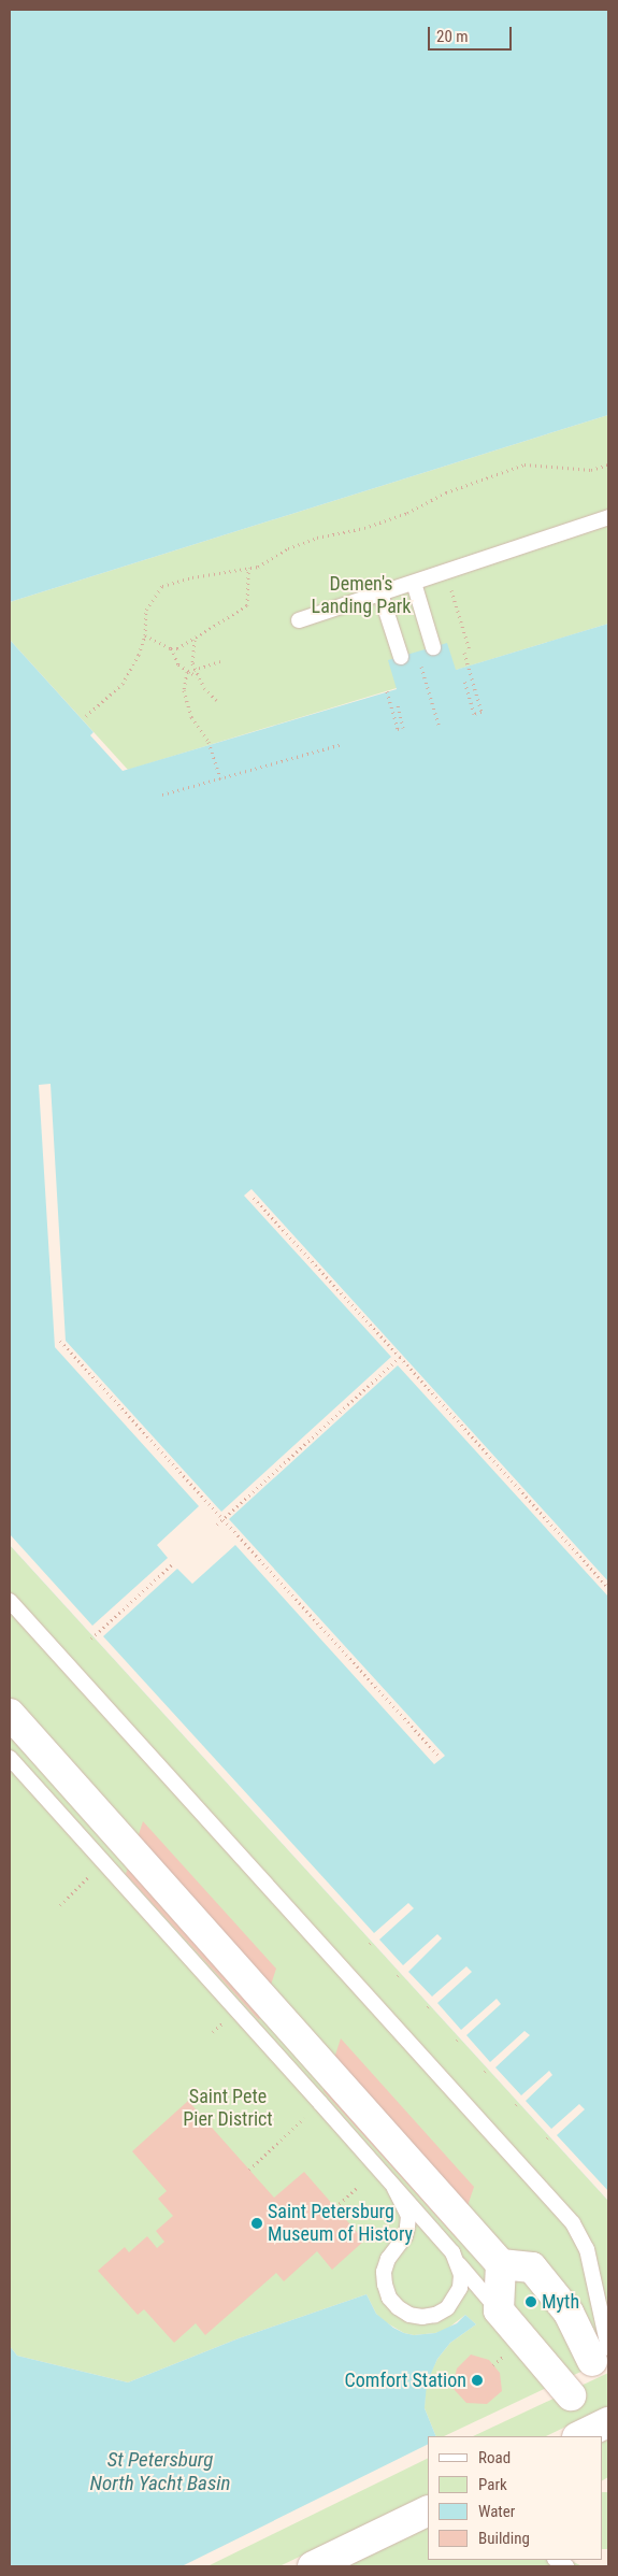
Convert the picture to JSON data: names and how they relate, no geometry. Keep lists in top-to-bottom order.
{
  "water": ["St Petersburg North Yacht Basin"],
  "parks": ["Demen's Landing Park", "Saint Pete Pier District"],
  "places": ["Saint Petersburg Museum of History", "Myth", "Comfort Station"],
  "legend": [
    "Road",
    "Park",
    "Water",
    "Building"
  ],
  "scale_bar": "20 m"
}
